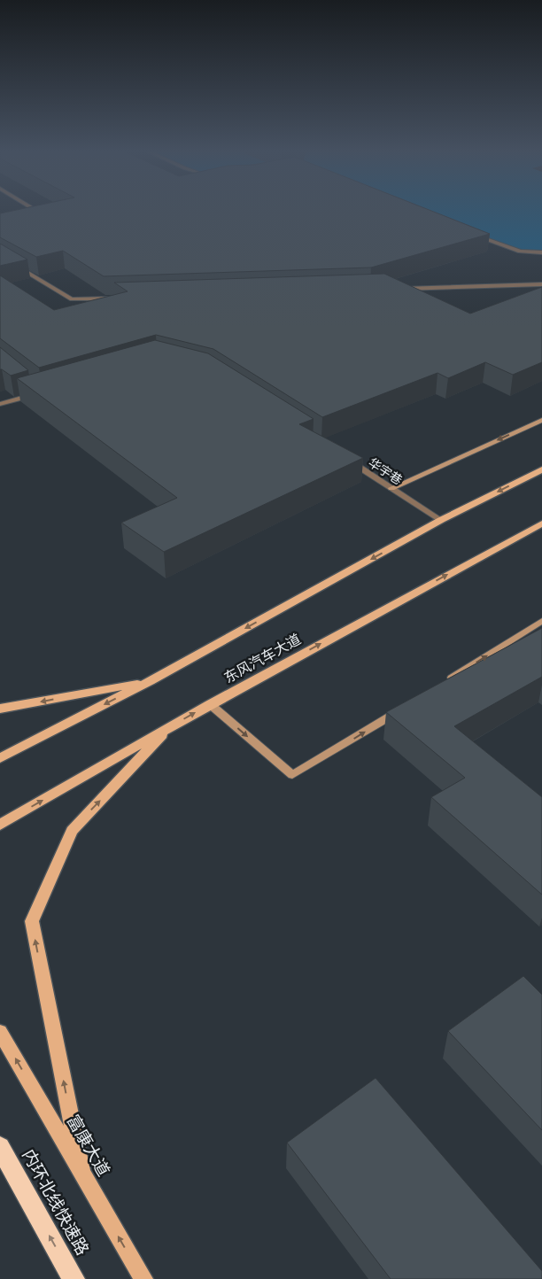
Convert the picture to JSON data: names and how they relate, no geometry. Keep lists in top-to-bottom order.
{
  "streets": {
    "highway": ["内环北线快速路"],
    "main road": ["东风汽车大道", "富康大道"],
    "street": ["华宇巷"]
  },
  "one_way": ["富康大道", "内环北线快速路"]
}
